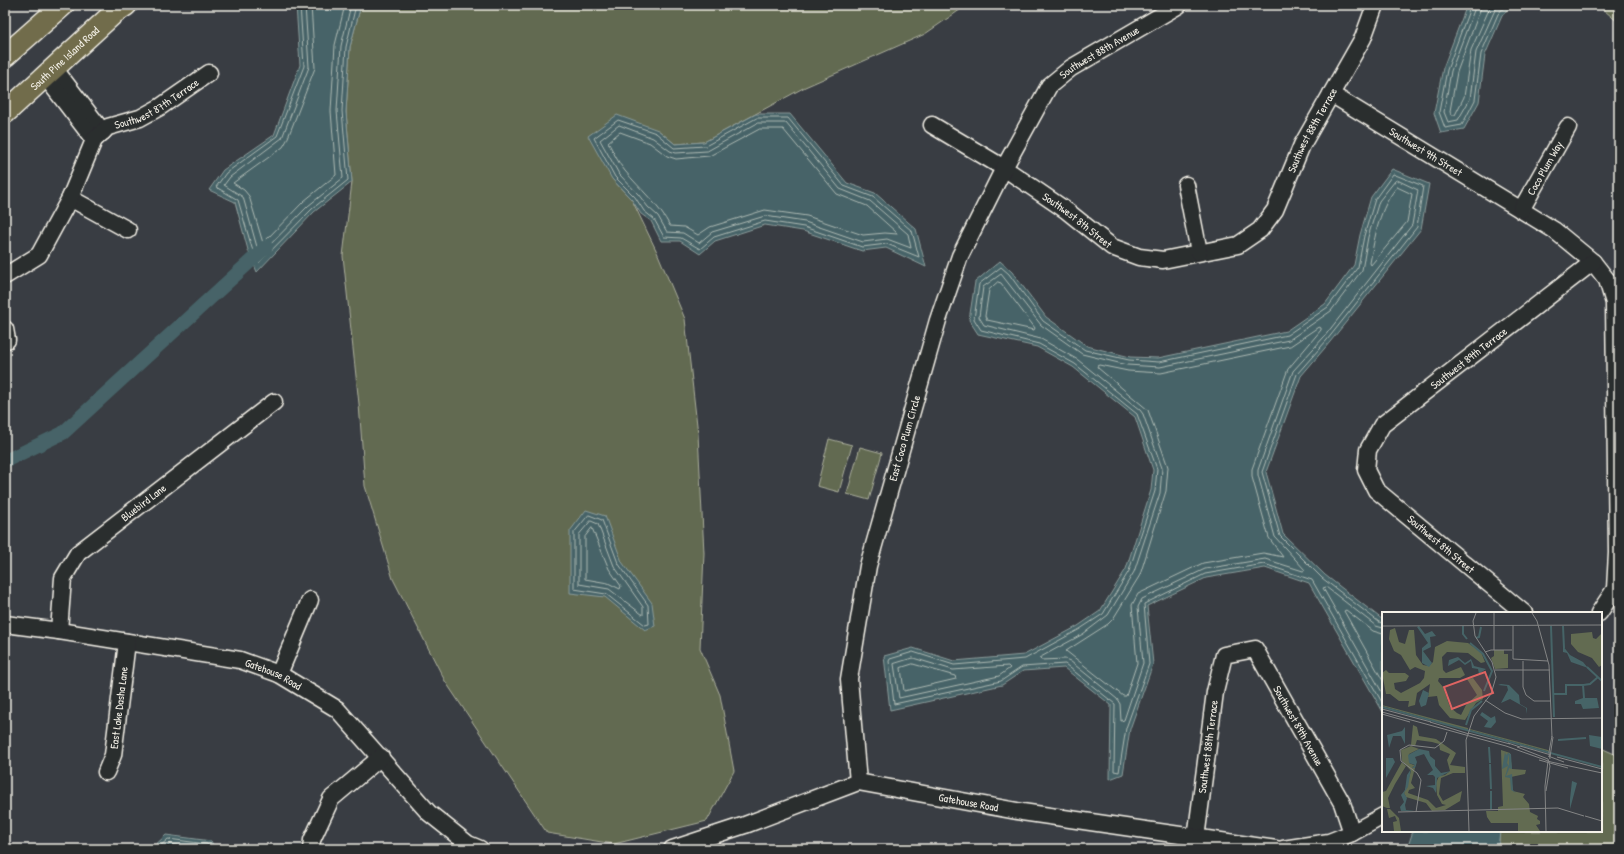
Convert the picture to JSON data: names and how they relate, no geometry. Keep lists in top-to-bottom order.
{
  "streets": {
    "main road": ["South Pine Island Road"],
    "street": [
      "Southwest 88th Avenue",
      "Southwest 87th Terrace",
      "Southwest 88th Terrace",
      "Southwest 9th Street",
      "Coco Plum Way",
      "Southwest 8th Street",
      "Southwest 89th Terrace",
      "East Coco Plum Circle",
      "Bluebird Lane",
      "Gatehouse Road",
      "East Lake Dasha Lane",
      "Southwest 89th Avenue"
    ]
  },
  "crossings": [
    ["Southwest 88th Avenue", "East Coco Plum Circle"],
    ["Southwest 88th Terrace", "Southwest 9th Street"],
    ["Southwest 88th Terrace", "Southwest 8th Street"],
    ["Southwest 88th Terrace", "Gatehouse Road"],
    ["Southwest 88th Terrace", "Southwest 89th Avenue"],
    ["Southwest 9th Street", "Coco Plum Way"],
    ["Southwest 9th Street", "Southwest 89th Terrace"],
    ["Southwest 8th Street", "Southwest 89th Terrace"],
    ["Southwest 8th Street", "East Coco Plum Circle"],
    ["East Coco Plum Circle", "Gatehouse Road"],
    ["Bluebird Lane", "Gatehouse Road"],
    ["Gatehouse Road", "East Lake Dasha Lane"]
  ]
}
